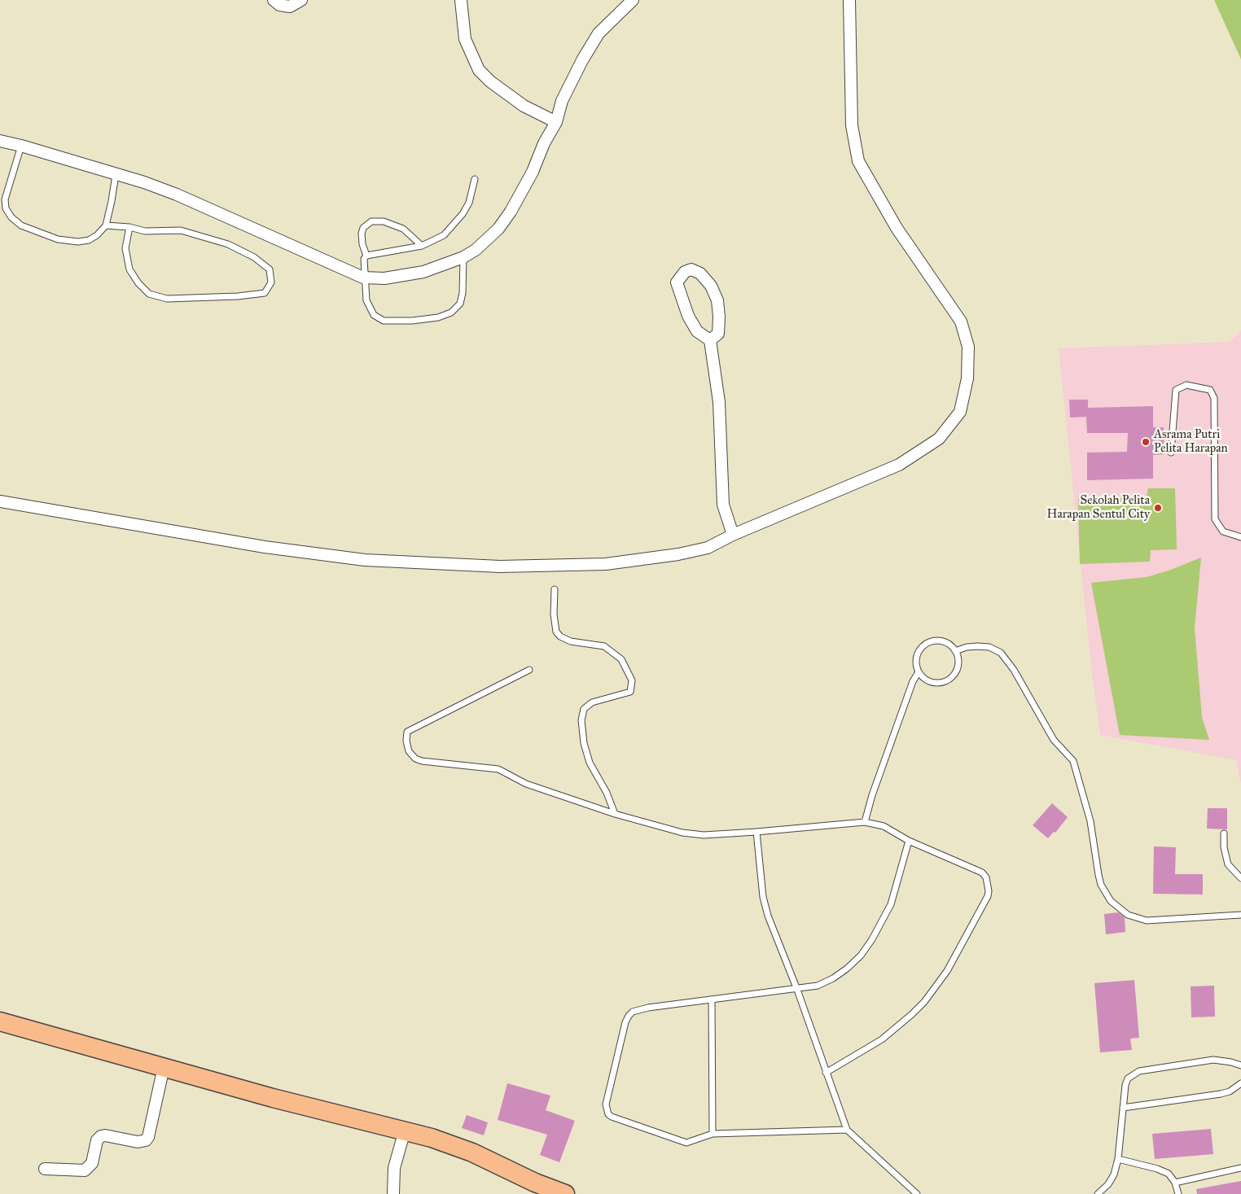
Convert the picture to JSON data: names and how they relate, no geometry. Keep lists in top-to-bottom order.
{
  "places": ["Asrama Putri Pelita Harapan", "Sekolah Pelita Harapan Sentul City"]
}
